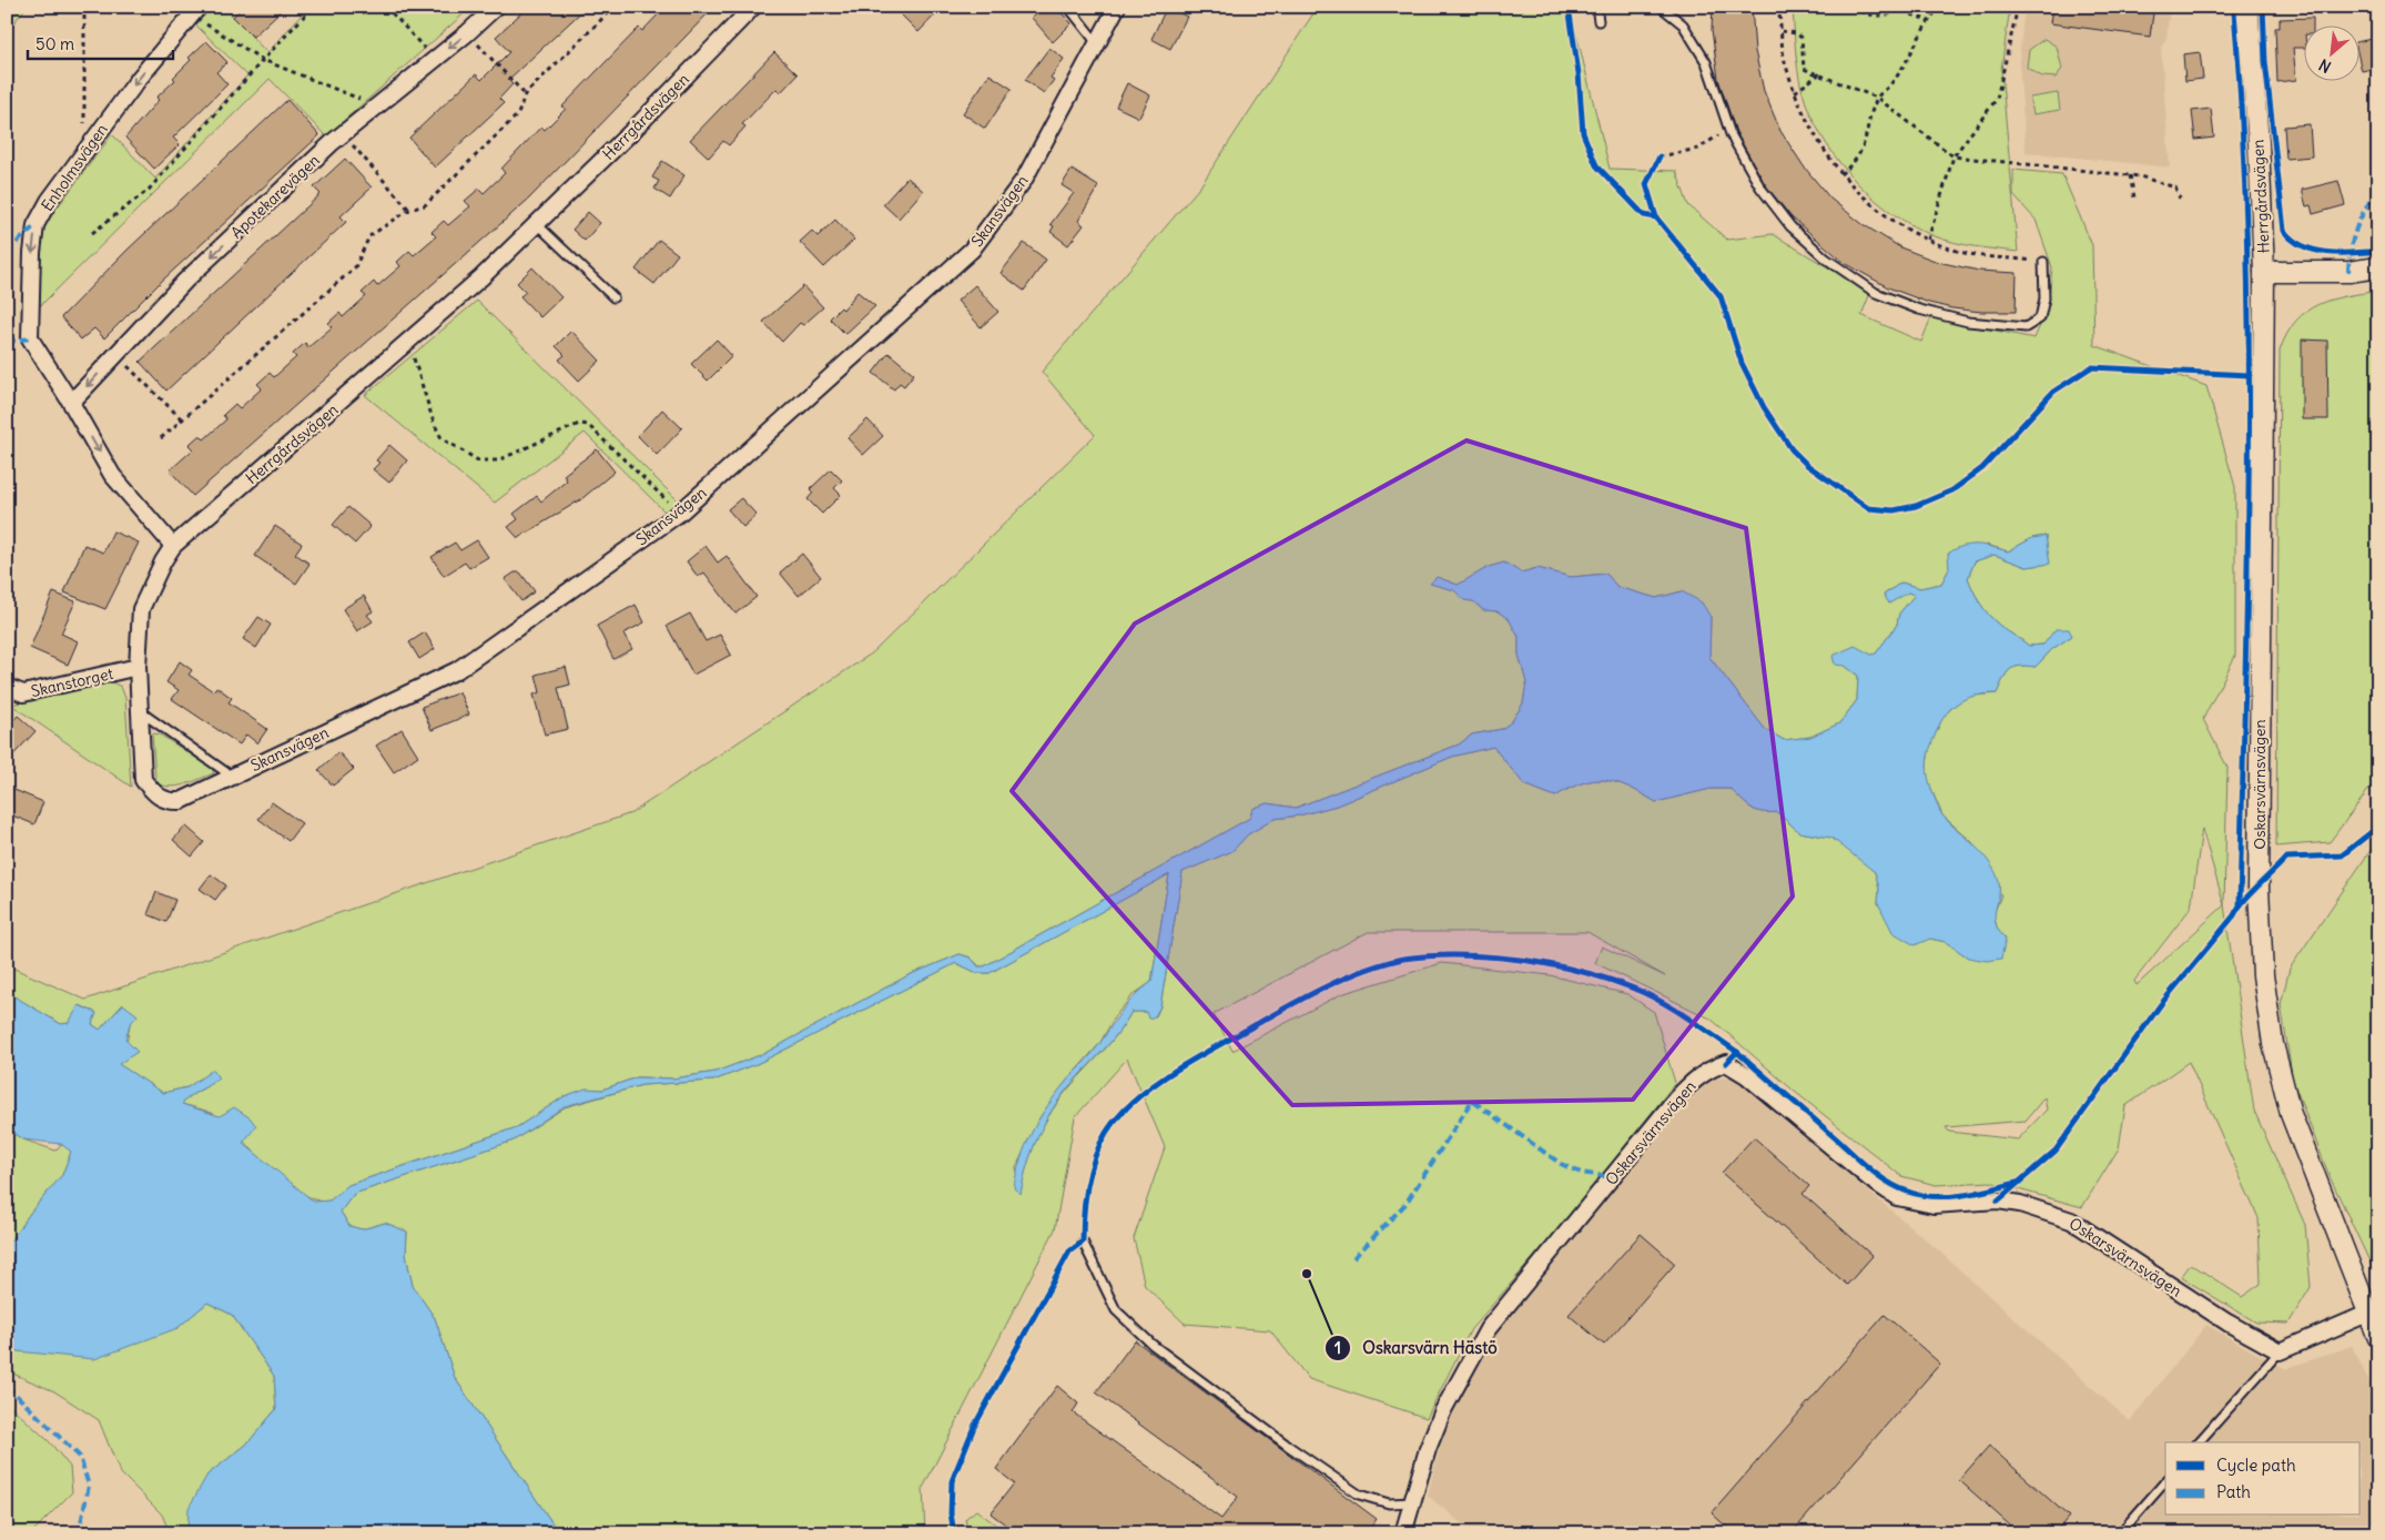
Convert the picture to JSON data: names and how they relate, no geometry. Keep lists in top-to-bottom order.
{
  "streets": {
    "street": [
      "Herrgårdsvägen",
      "Enholmsvägen",
      "Apotekarevägen",
      "Skansvägen",
      "Skanstorget",
      "Oskarsvärnsvägen"
    ]
  },
  "crossings": [
    ["Herrgårdsvägen", "Enholmsvägen"],
    ["Herrgårdsvägen", "Skansvägen"],
    ["Herrgårdsvägen", "Skanstorget"],
    ["Herrgårdsvägen", "Oskarsvärnsvägen"],
    ["Enholmsvägen", "Apotekarevägen"]
  ],
  "one_way": ["Enholmsvägen", "Apotekarevägen"],
  "places": ["Oskarsvärn Hästö"],
  "legend": ["Cycle path", "Path"],
  "scale_bar": "50 m",
  "north": "bottom left"
}
